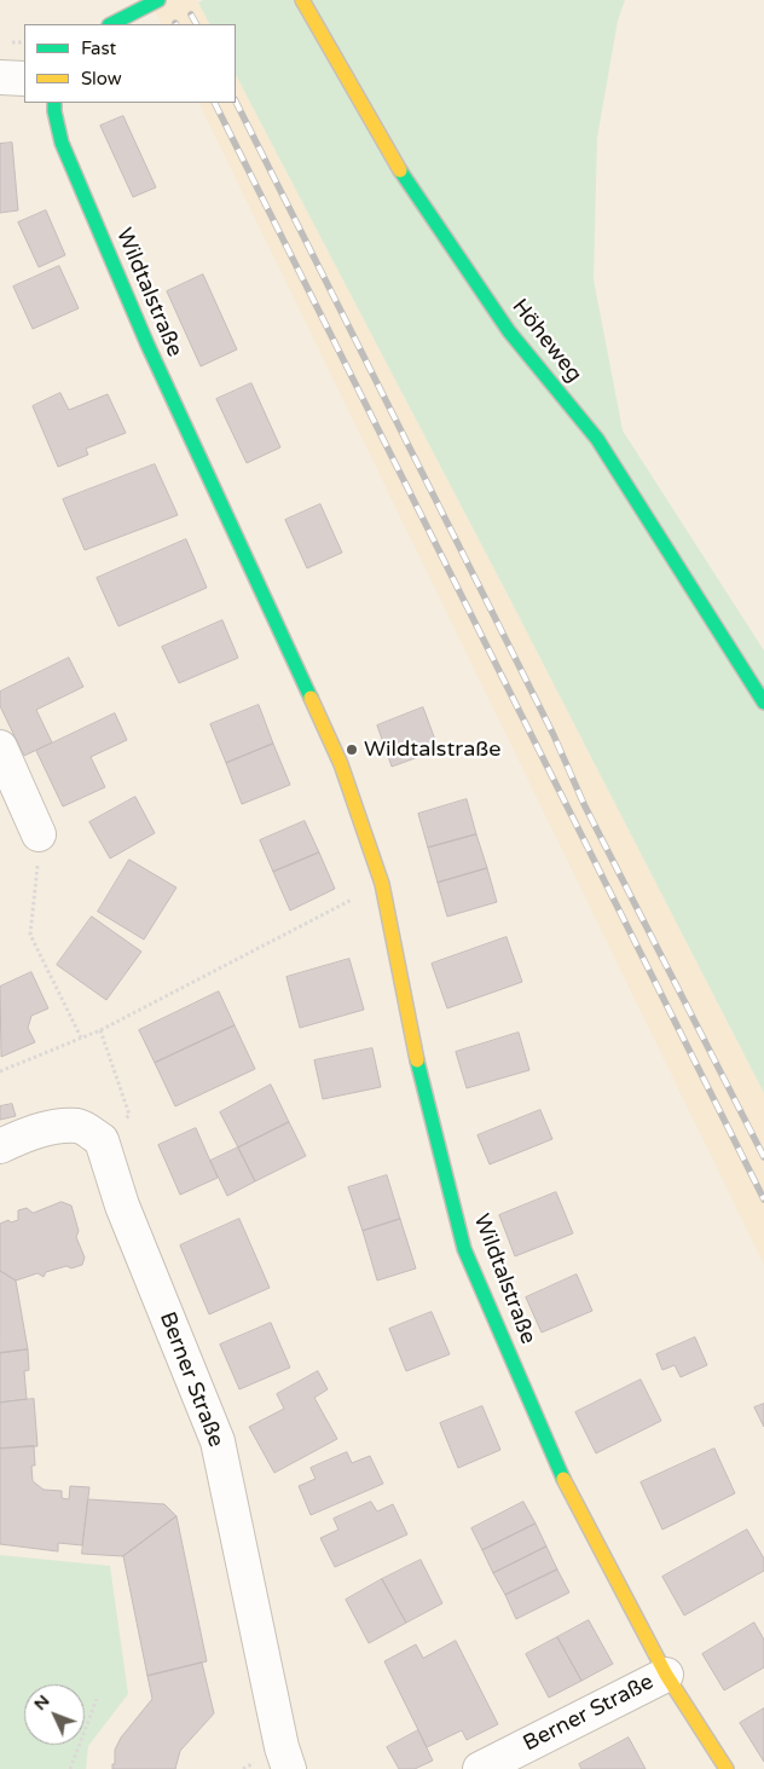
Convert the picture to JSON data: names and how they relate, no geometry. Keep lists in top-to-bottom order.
{
  "streets": {
    "street": ["Wildtalstraße", "Höheweg", "Berner Straße"]
  },
  "crossings": [
    ["Wildtalstraße", "Berner Straße"]
  ],
  "places": ["Wildtalstraße"],
  "legend": ["Fast", "Slow"],
  "north": "top left"
}
